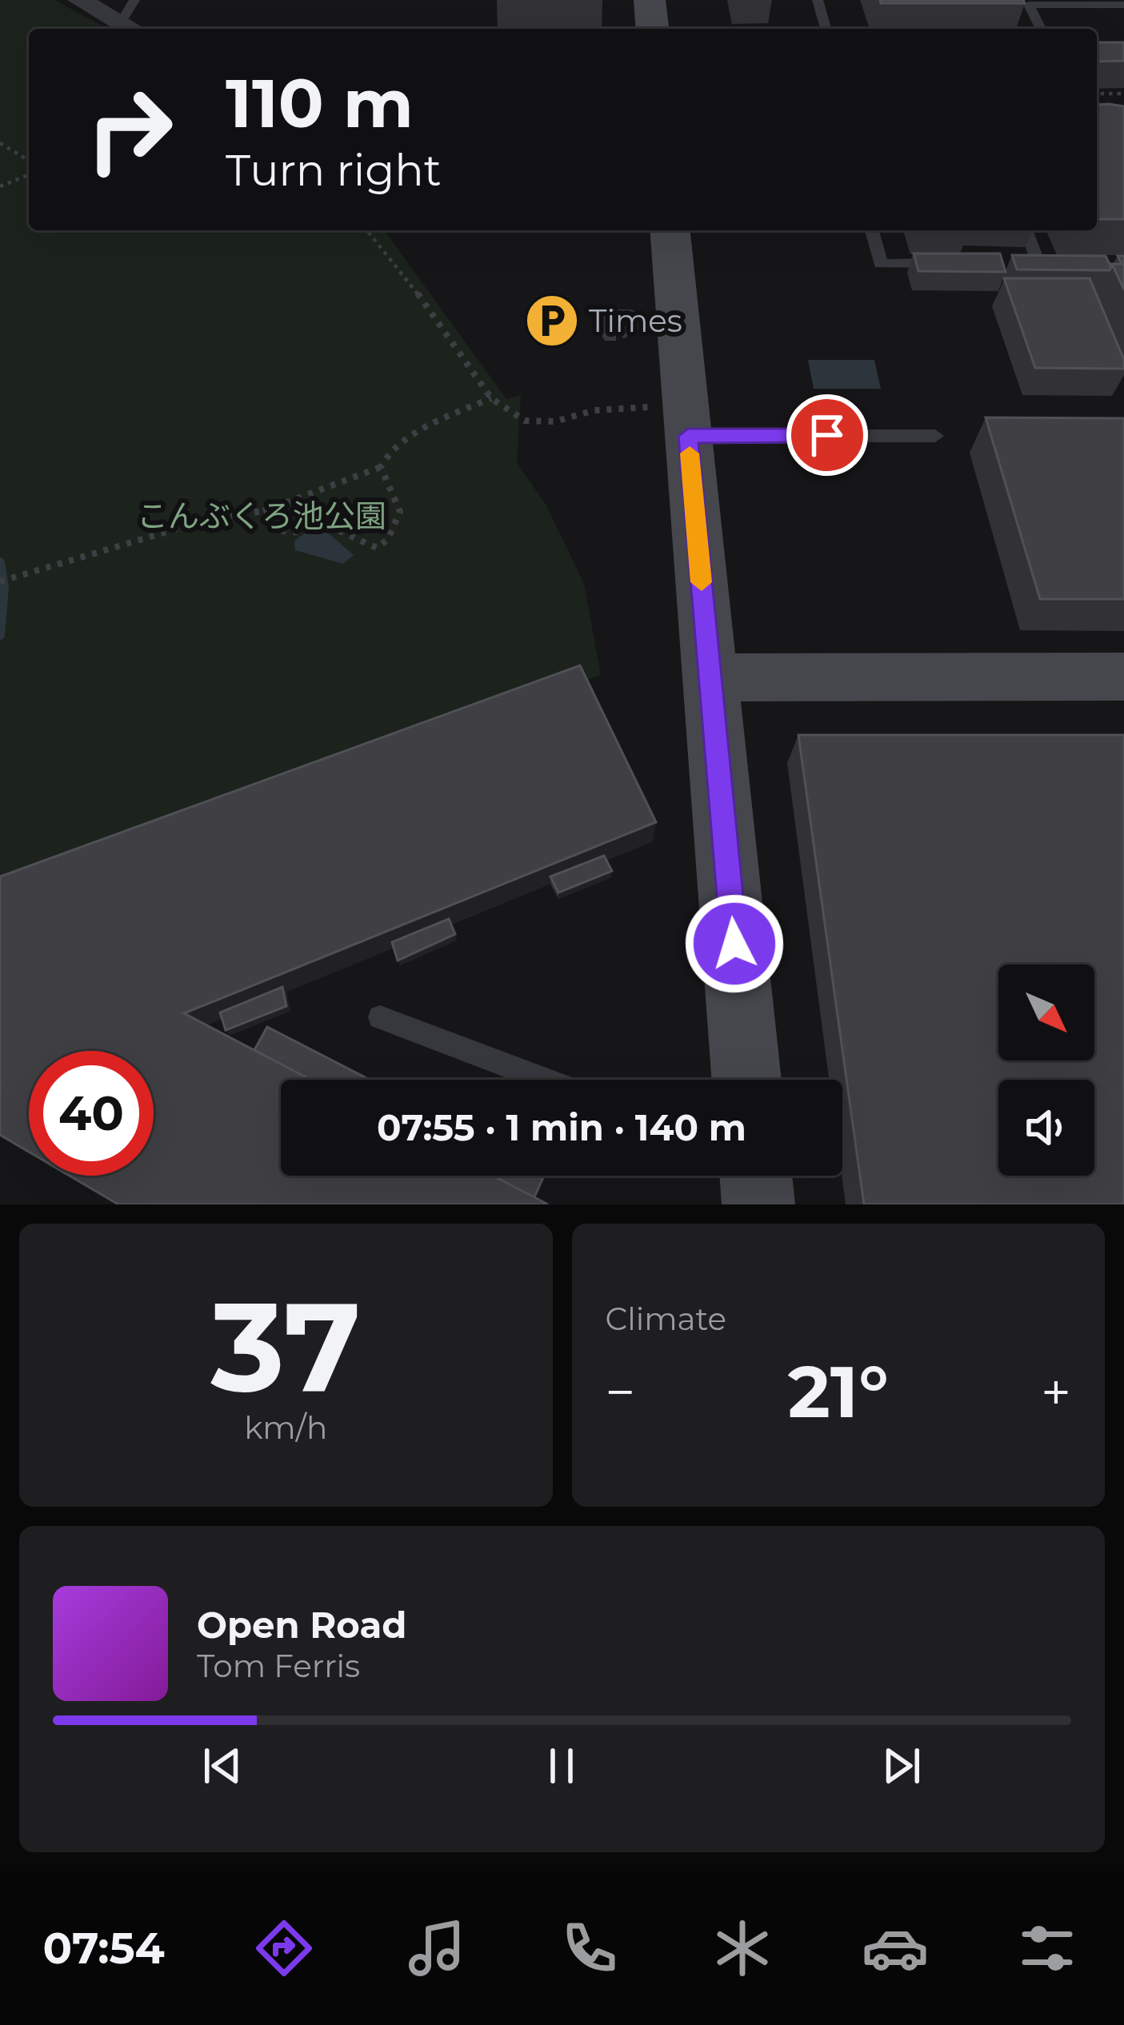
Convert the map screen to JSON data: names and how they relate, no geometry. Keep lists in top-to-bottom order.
{
  "parks": ["こんぶくろ池公園"],
  "places": {
    "parking": ["Times"]
  },
  "north": "bottom right",
  "page": {
    "turn": ["110 m", "Turn right"],
    "limit": "40",
    "trip": "07:55 · 1 min · 140 m",
    "tile": [
      ["37", "km/h"],
      "Climate"
    ],
    "heat": ["−", "21°", "+"],
    "song": ["Open Road", "Tom Ferris"],
    "tabs": "07:54"
  }
}
